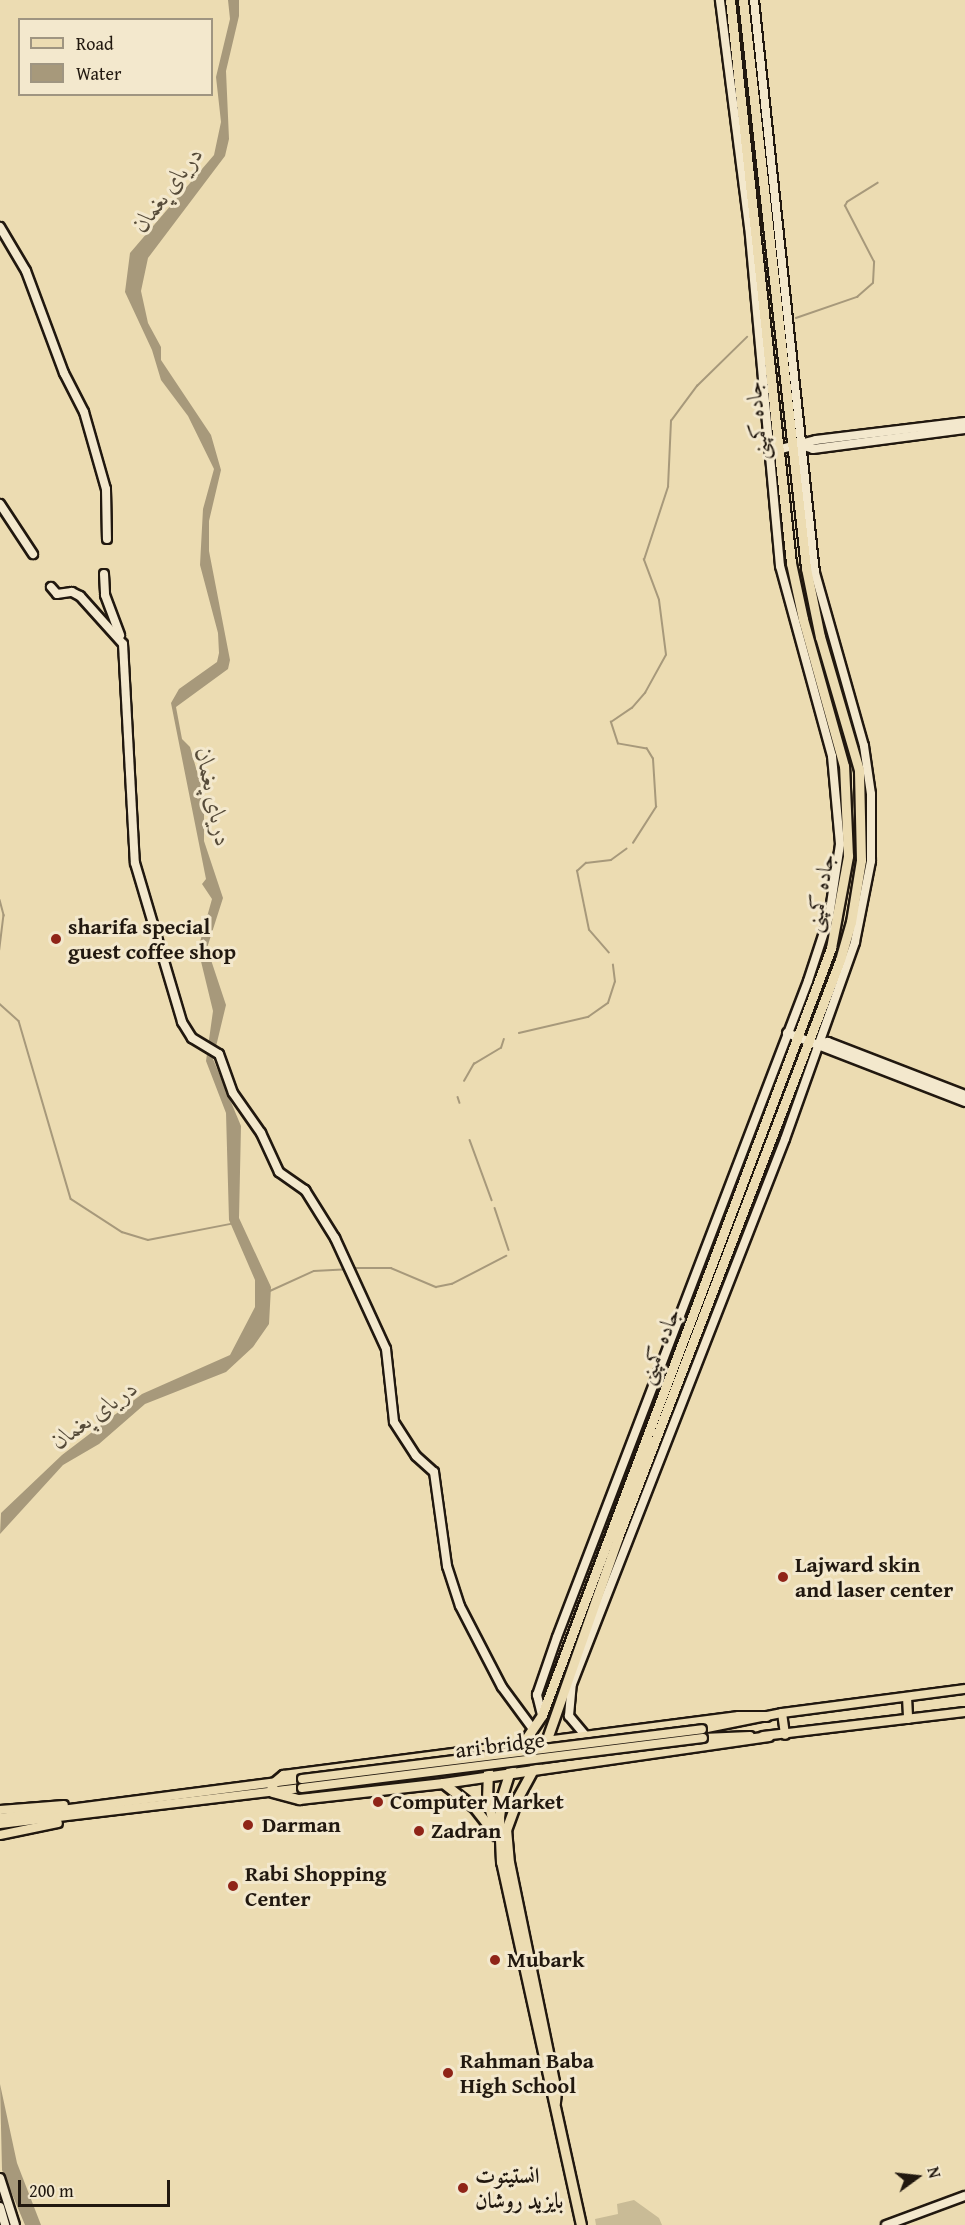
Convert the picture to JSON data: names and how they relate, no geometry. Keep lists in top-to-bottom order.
{
  "streets": {
    "highway": ["جاده کمپنی"],
    "main road": ["ari bridge"]
  },
  "water": ["دریای پغمان"],
  "places": [
    "sharifa special guest coffee shop",
    "Lajward skin and laser center",
    "Computer Market",
    "Darman",
    "Zadran",
    "Rabi Shopping Center",
    "Mubark",
    "Rahman Baba High School",
    "انستیتوت بایزید روشان"
  ],
  "legend": ["Road", "Water"],
  "scale_bar": "200 m",
  "north": "right"
}
